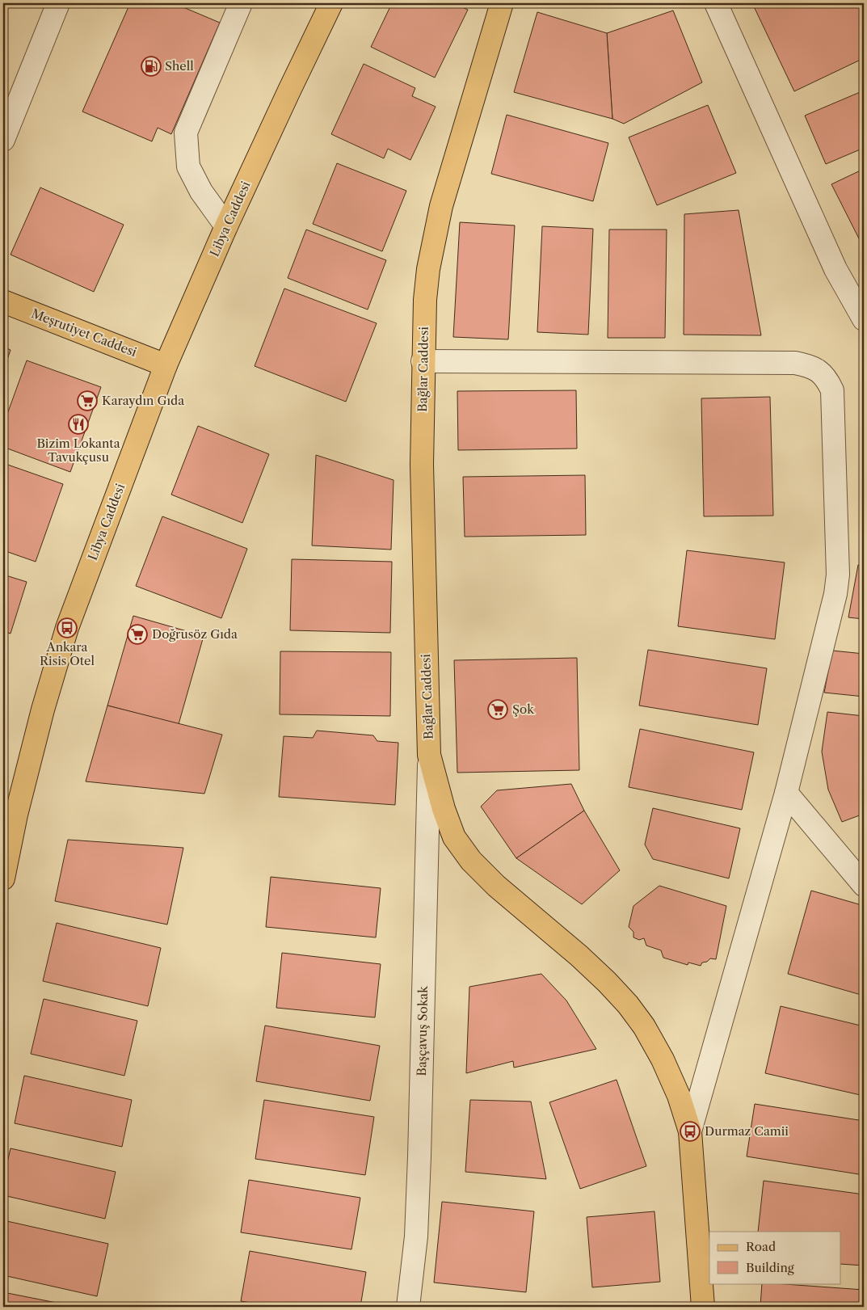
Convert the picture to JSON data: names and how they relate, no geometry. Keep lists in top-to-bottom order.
{
  "streets": {
    "main road": ["Libya Caddesi", "Meşrutiyet Caddesi", "Bağlar Caddesi"],
    "street": ["Başçavuş Sokak"]
  },
  "crossings": [
    ["Libya Caddesi", "Meşrutiyet Caddesi"],
    ["Bağlar Caddesi", "Başçavuş Sokak"]
  ],
  "places": {
    "fuel station": ["Shell"],
    "supermarket": ["Karaydın Gıda", "Doğrusöz Gıda", "Şok"],
    "restaurant": ["Bizim Lokanta Tavukçusu"],
    "bus stop": ["Ankara Risis Otel", "Durmaz Camii"]
  },
  "legend": ["Road", "Building"]
}
